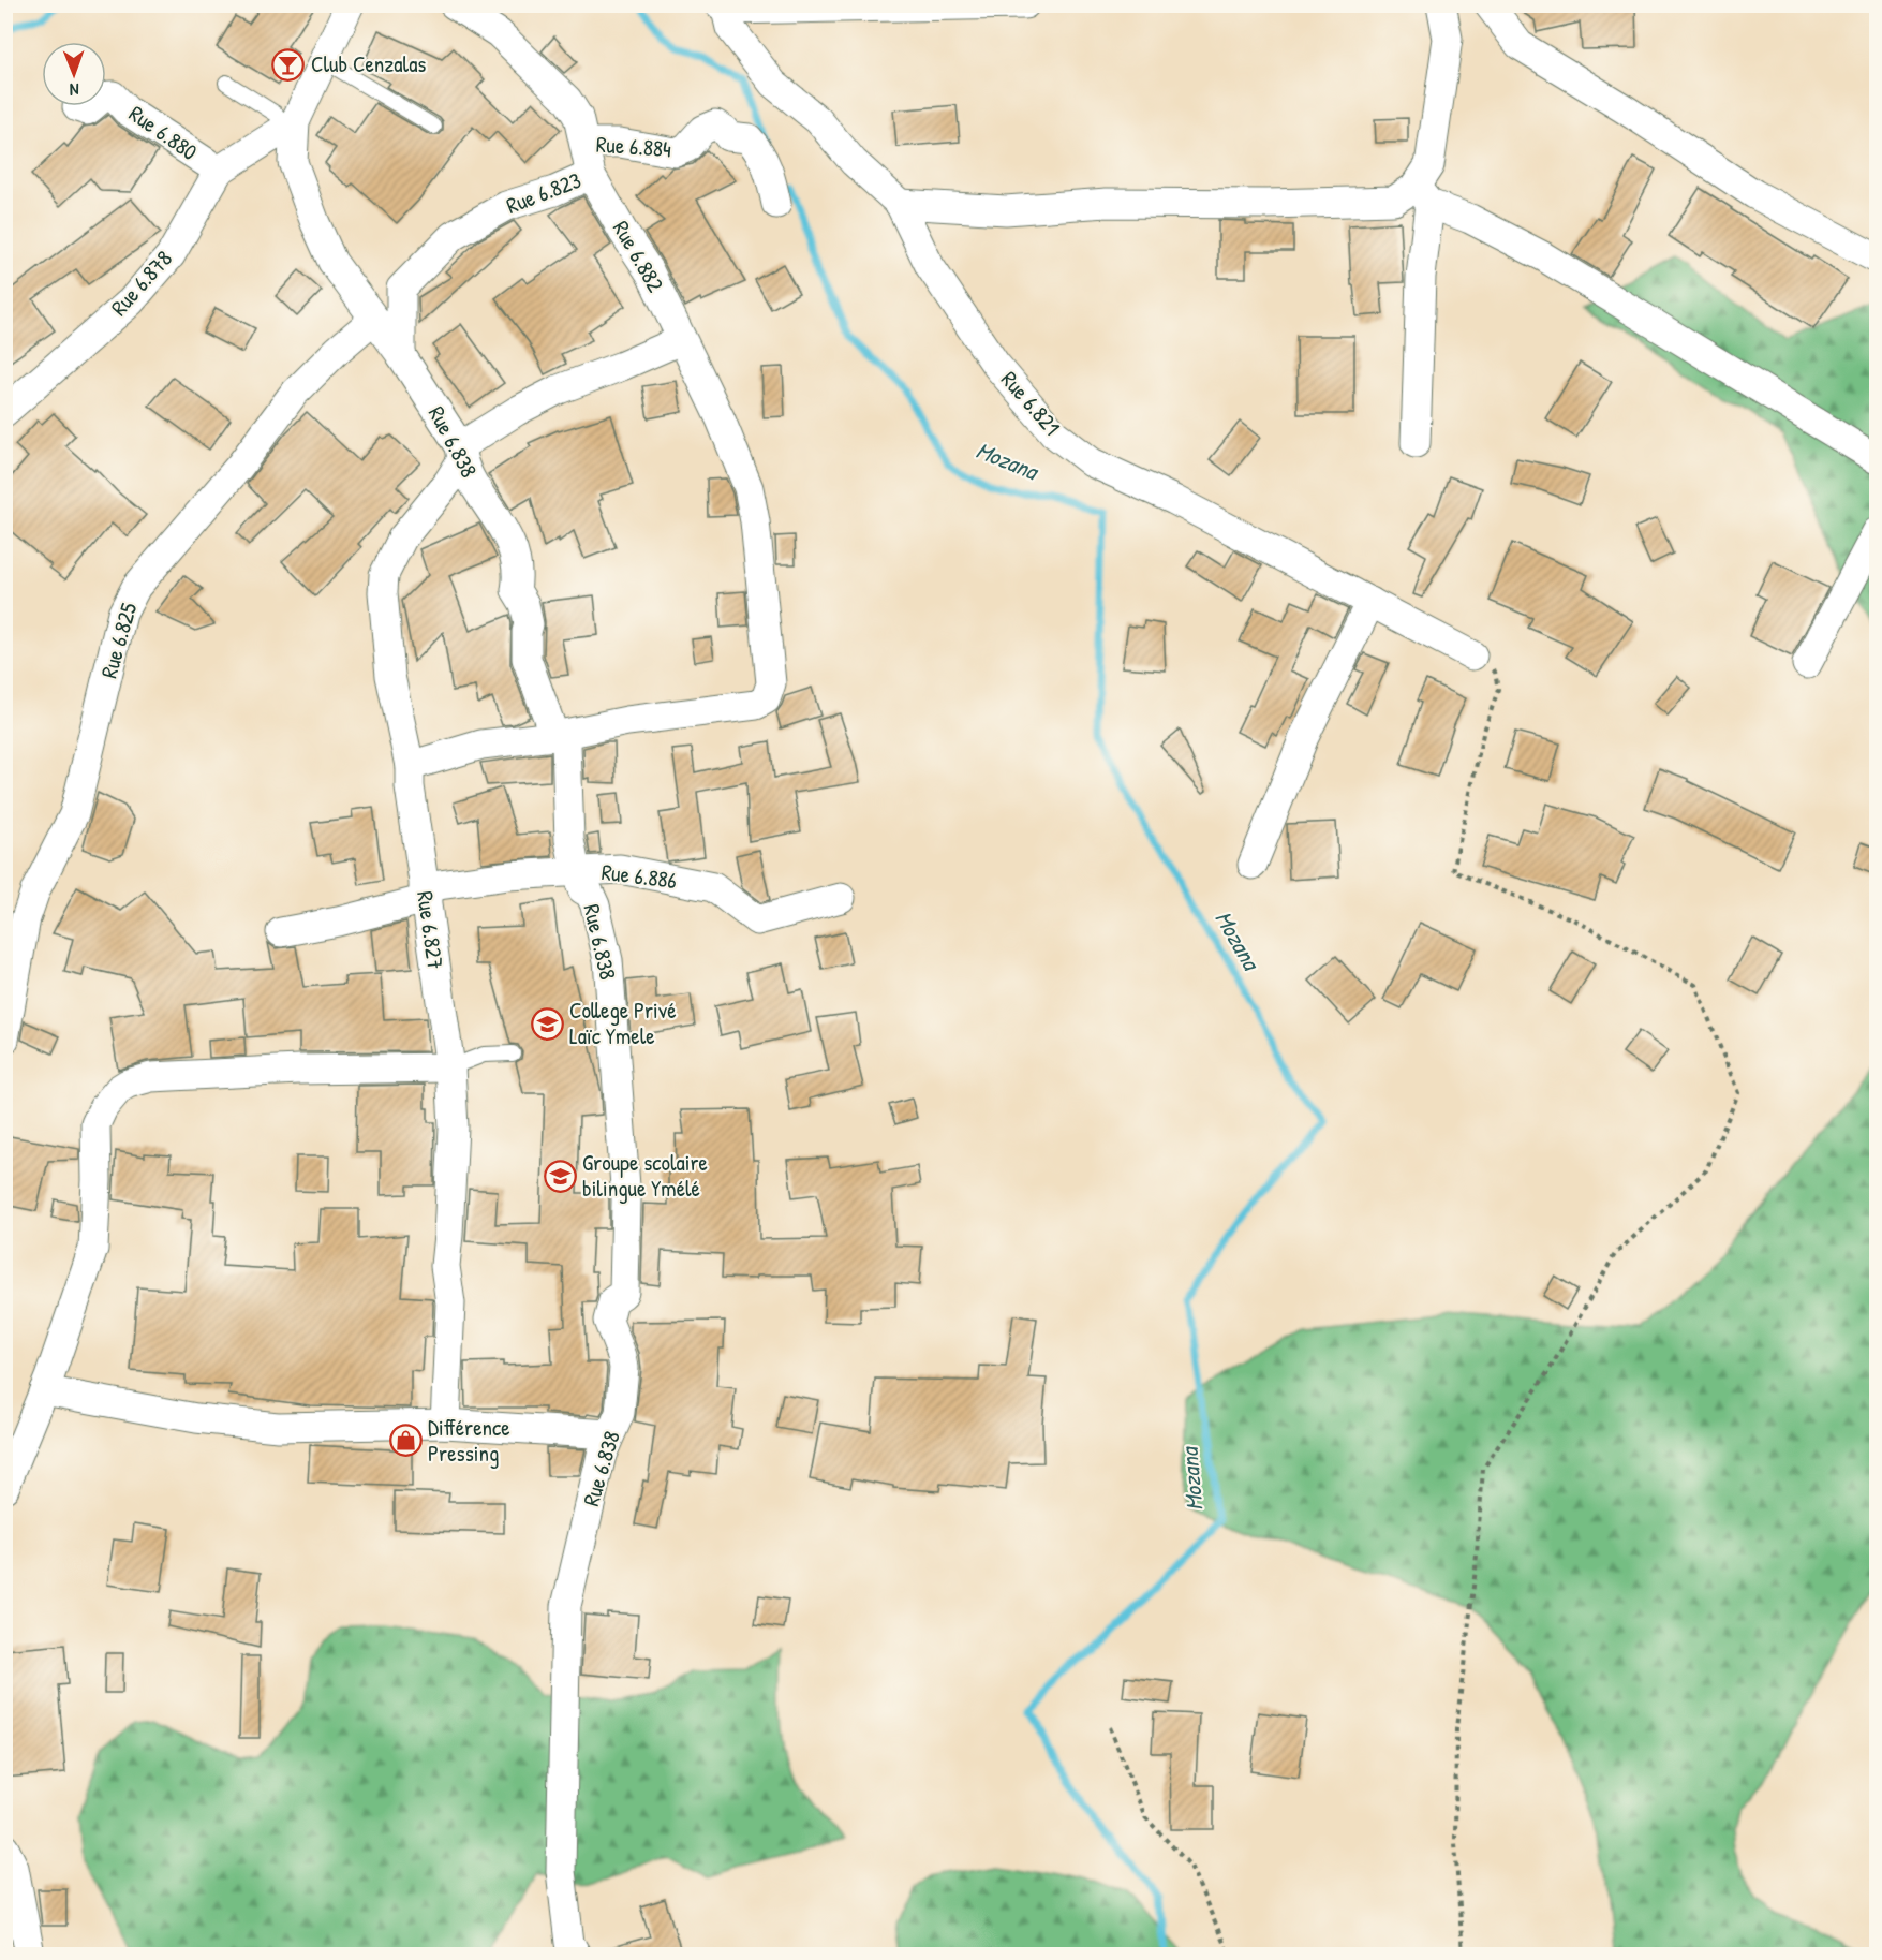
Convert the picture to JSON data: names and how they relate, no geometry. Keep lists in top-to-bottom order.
{
  "streets": {
    "street": [
      "Rue 6.880",
      "Rue 6.884",
      "Rue 6.823",
      "Rue 6.882",
      "Rue 6.878",
      "Rue 6.821",
      "Rue 6.838",
      "Rue 6.825",
      "Rue 6.886",
      "Rue 6.827"
    ]
  },
  "crossings": [
    ["Rue 6.880", "Rue 6.878"],
    ["Rue 6.884", "Rue 6.823"],
    ["Rue 6.823", "Rue 6.882"],
    ["Rue 6.823", "Rue 6.838"],
    ["Rue 6.882", "Rue 6.838"],
    ["Rue 6.882", "Rue 6.827"],
    ["Rue 6.878", "Rue 6.838"],
    ["Rue 6.838", "Rue 6.825"],
    ["Rue 6.838", "Rue 6.886"],
    ["Rue 6.838", "Rue 6.827"],
    ["Rue 6.886", "Rue 6.827"]
  ],
  "water": ["Mozana"],
  "places": {
    "bar": ["Club Cenzalas"],
    "school or university": ["College Privé Laïc Ymele", "Groupe scolaire bilingue Ymélé"],
    "shop": ["Différence Pressing"]
  },
  "north": "bottom"
}
